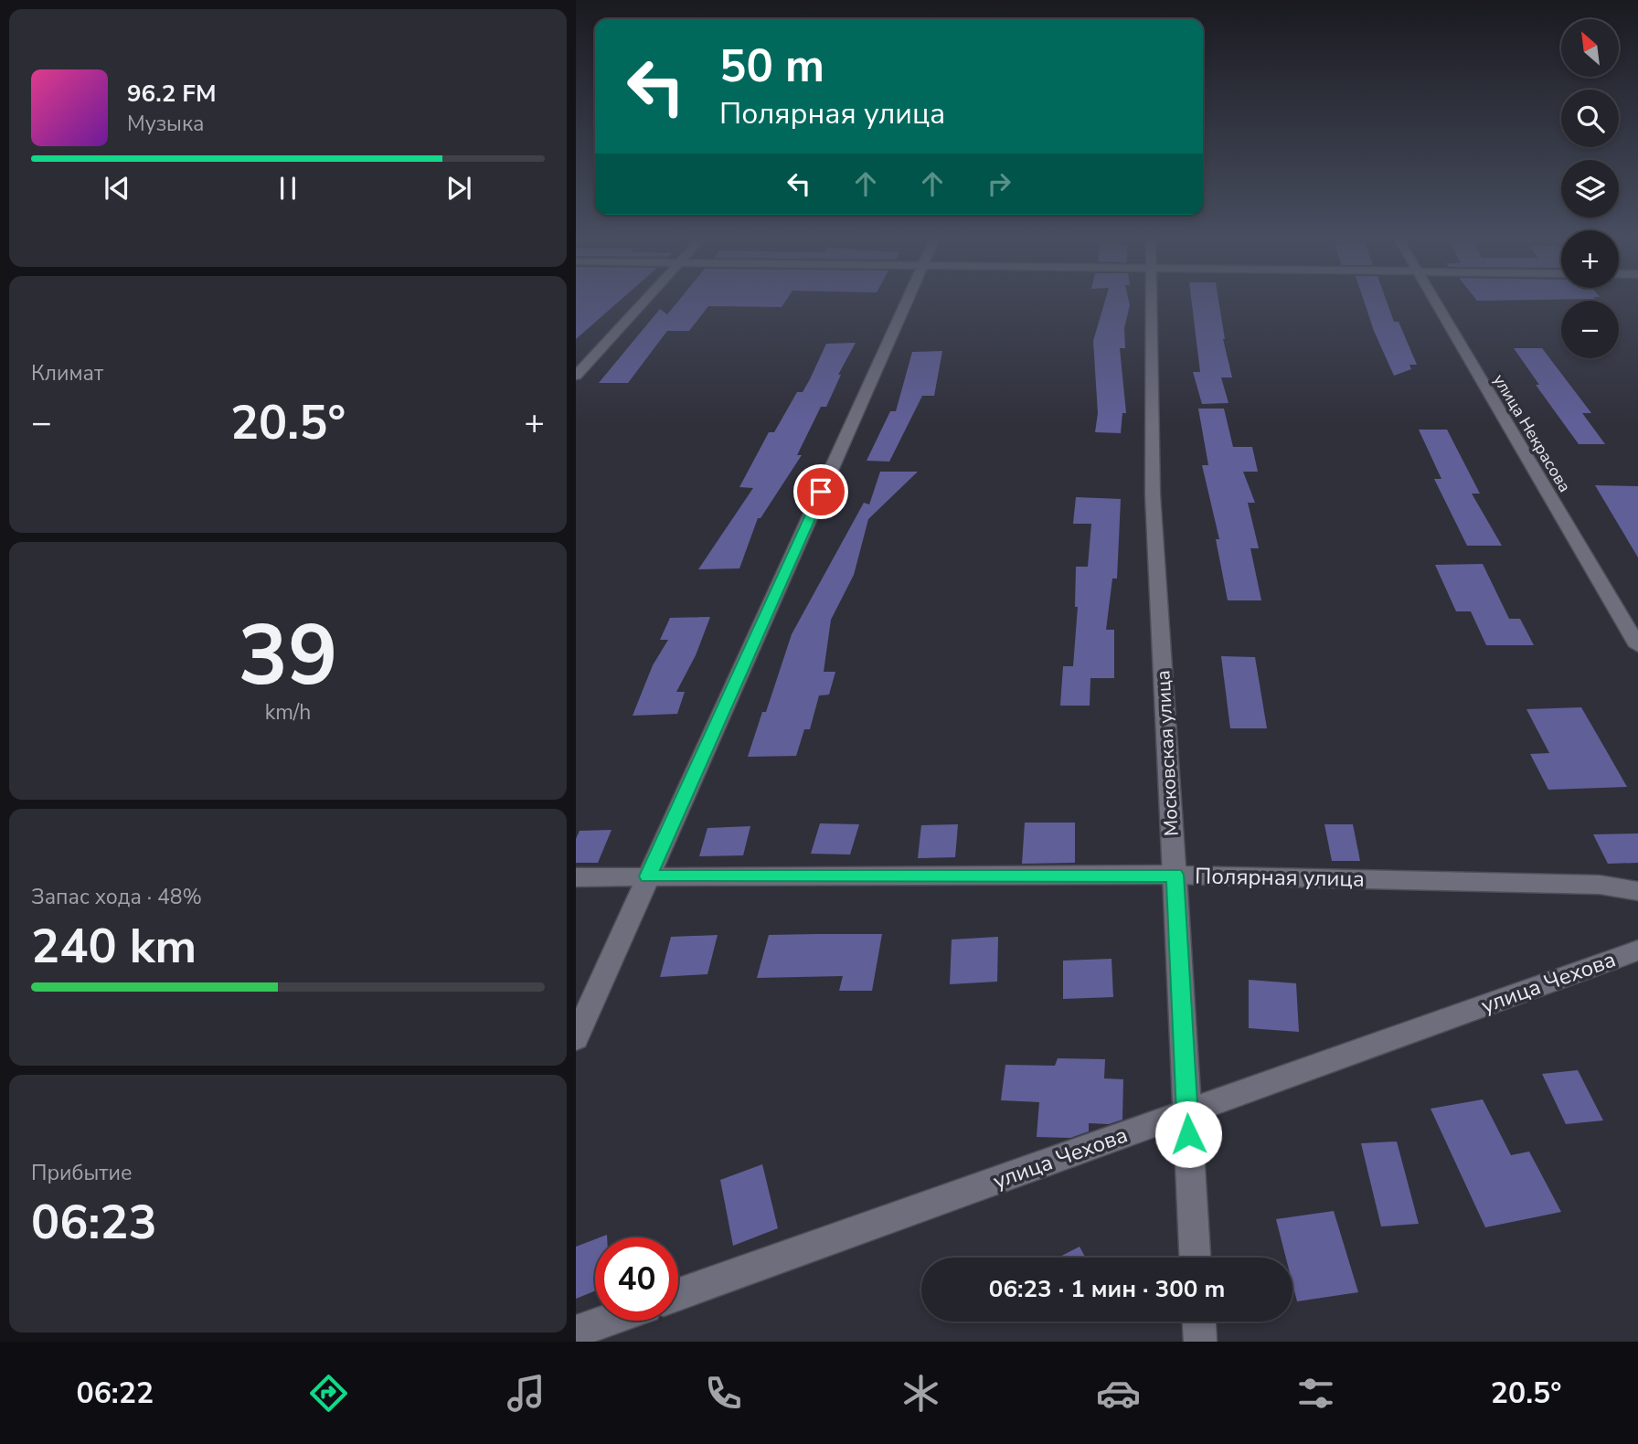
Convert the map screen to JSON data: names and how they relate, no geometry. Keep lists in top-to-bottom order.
{
  "streets": {
    "street": [
      "улица Некрасова",
      "Московская улица",
      "Полярная улица",
      "улица Чехова"
    ]
  },
  "crossings": [
    ["Московская улица", "Полярная улица"],
    ["Московская улица", "улица Чехова"]
  ],
  "north": "top left",
  "page": {
    "map_buttons": ["+", "−"],
    "turn": ["50 m", "Полярная улица"],
    "song": ["96.2 FM", "Музыка"],
    "tile": [
      "Климат",
      ["39", "km/h"],
      ["Запас хода · 48%", "240 km"],
      ["Прибытие", "06:23"]
    ],
    "heat": ["−", "20.5°", "+"],
    "limit": "40",
    "trip": "06:23 · 1 мин · 300 m",
    "tabs": ["06:22", "20.5°"]
  }
}
